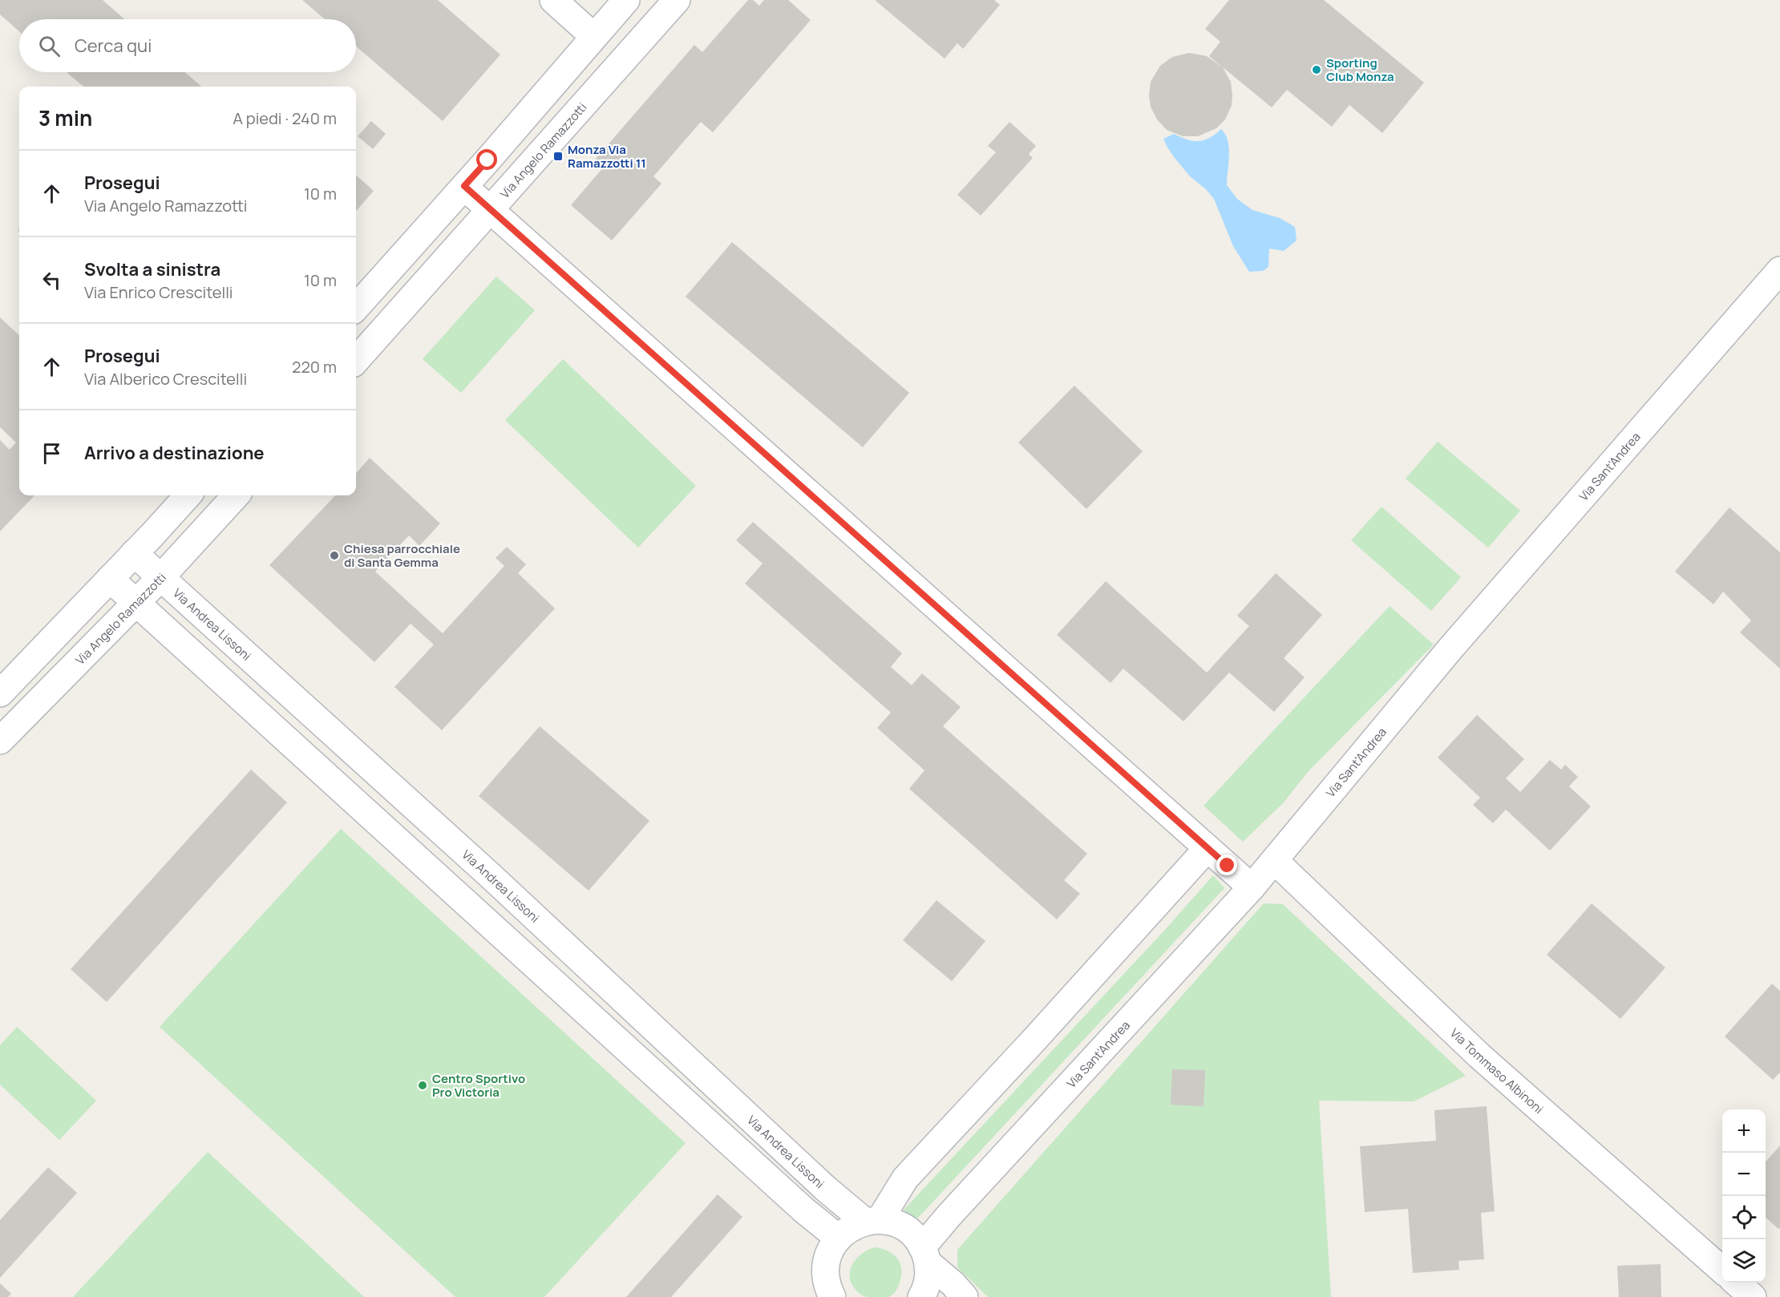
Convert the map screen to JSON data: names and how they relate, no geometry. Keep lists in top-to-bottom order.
{
  "streets": {
    "street": [
      "Via Angelo Ramazzotti",
      "Via Sant'Andrea",
      "Via Andrea Lissoni",
      "Via Tommaso Albinoni"
    ]
  },
  "crossings": [
    ["Via Angelo Ramazzotti", "Via Andrea Lissoni"],
    ["Via Sant'Andrea", "Via Tommaso Albinoni"]
  ],
  "places": {
    "other": ["Sporting Club Monza", "Chiesa parrocchiale di Santa Gemma", "Centro Sportivo Pro Victoria"],
    "transit": ["Monza Via Ramazzotti 11"]
  },
  "page": {
    "search": "Cerca qui",
    "heading": ["3 min", "A piedi · 240 m"],
    "list": [
      ["Prosegui", "Via Angelo Ramazzotti", "10 m"],
      ["Svolta a sinistra", "Via Enrico Crescitelli", "10 m"],
      ["Prosegui", "Via Alberico Crescitelli", "220 m"],
      "Arrivo a destinazione"
    ],
    "map_buttons": ["+", "−"]
  }
}
